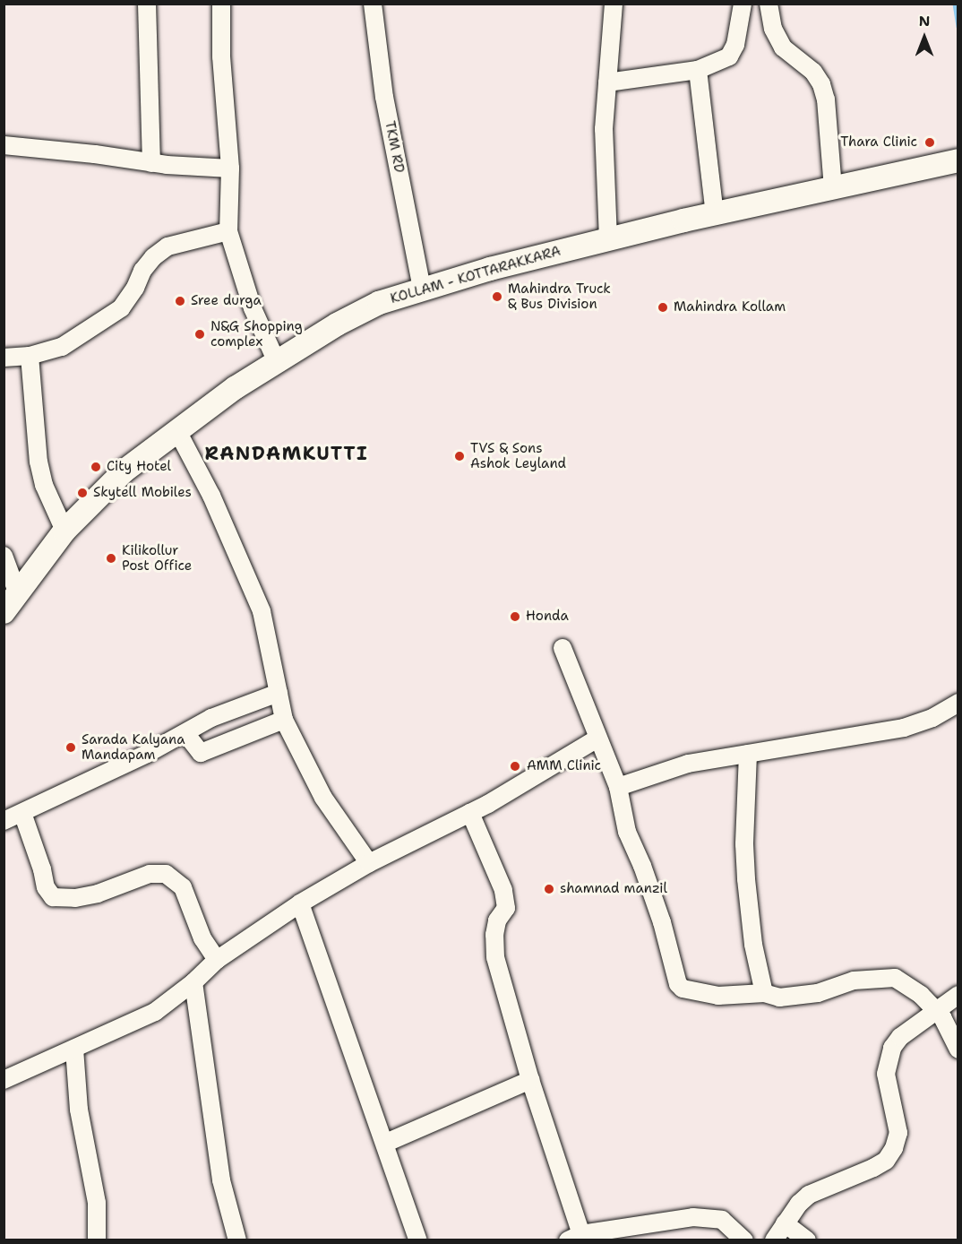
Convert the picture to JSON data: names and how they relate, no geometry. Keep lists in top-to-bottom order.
{
  "streets": {
    "main road": ["KOLLAM - KOTTARAKKARA"],
    "street": ["TKM RD"]
  },
  "crossings": [
    ["TKM RD", "KOLLAM - KOTTARAKKARA"]
  ],
  "districts": ["RANDAMKUTTI"],
  "places": [
    "Thara Clinic",
    "Mahindra Truck & Bus Division",
    "Sree durga",
    "Mahindra Kollam",
    "N&G Shopping complex",
    "TVS & Sons Ashok Leyland",
    "City Hotel",
    "Skytell Mobiles",
    "Kilikollur Post Office",
    "Honda",
    "Sarada Kalyana Mandapam",
    "AMM Clinic",
    "shamnad manzil"
  ],
  "north": "top"
}
